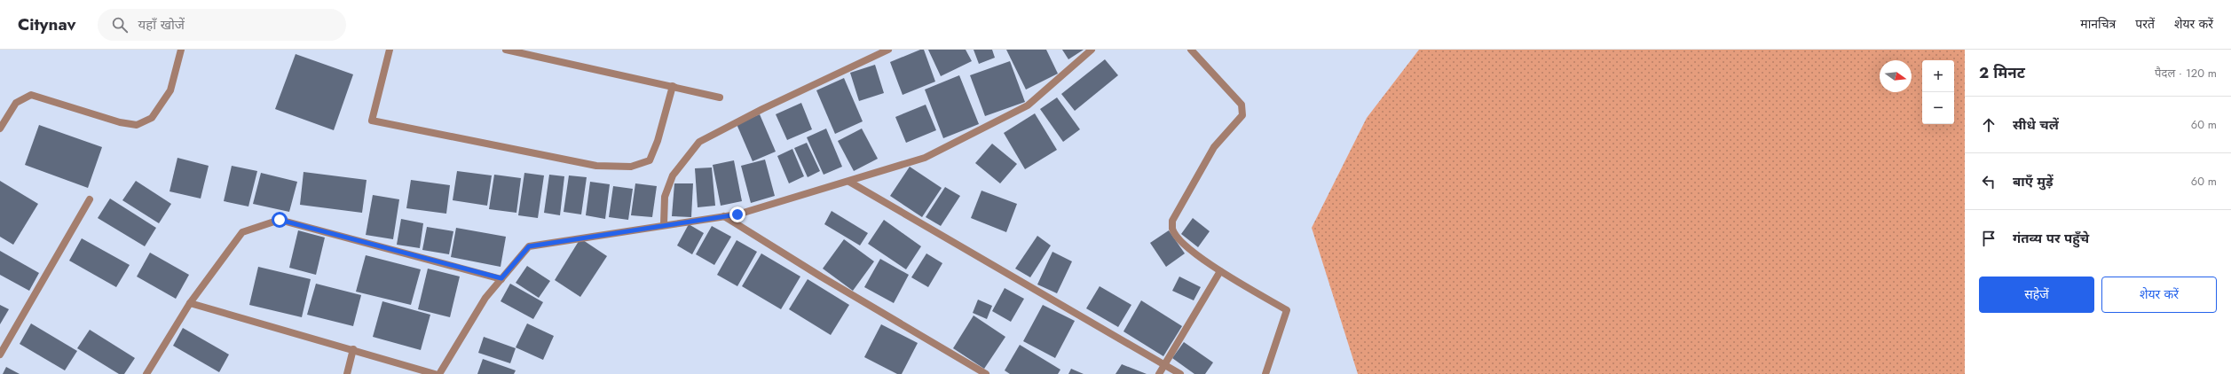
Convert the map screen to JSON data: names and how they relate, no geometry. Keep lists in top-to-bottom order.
{
  "north": "right",
  "page": {
    "header": "Citynav",
    "search": "यहाँ खोजें",
    "nav": ["मानचित्र", "परतें", "शेयर करें"],
    "heading": ["2 मिनट", "पैदल · 120 m"],
    "map_buttons": ["+", "−"],
    "list": [
      ["सीधे चलें", "60 m"],
      ["बाएँ मुड़ें", "60 m"],
      "गंतव्य पर पहुँचे"
    ],
    "buttons": ["सहेजें", "शेयर करें"]
  }
}
